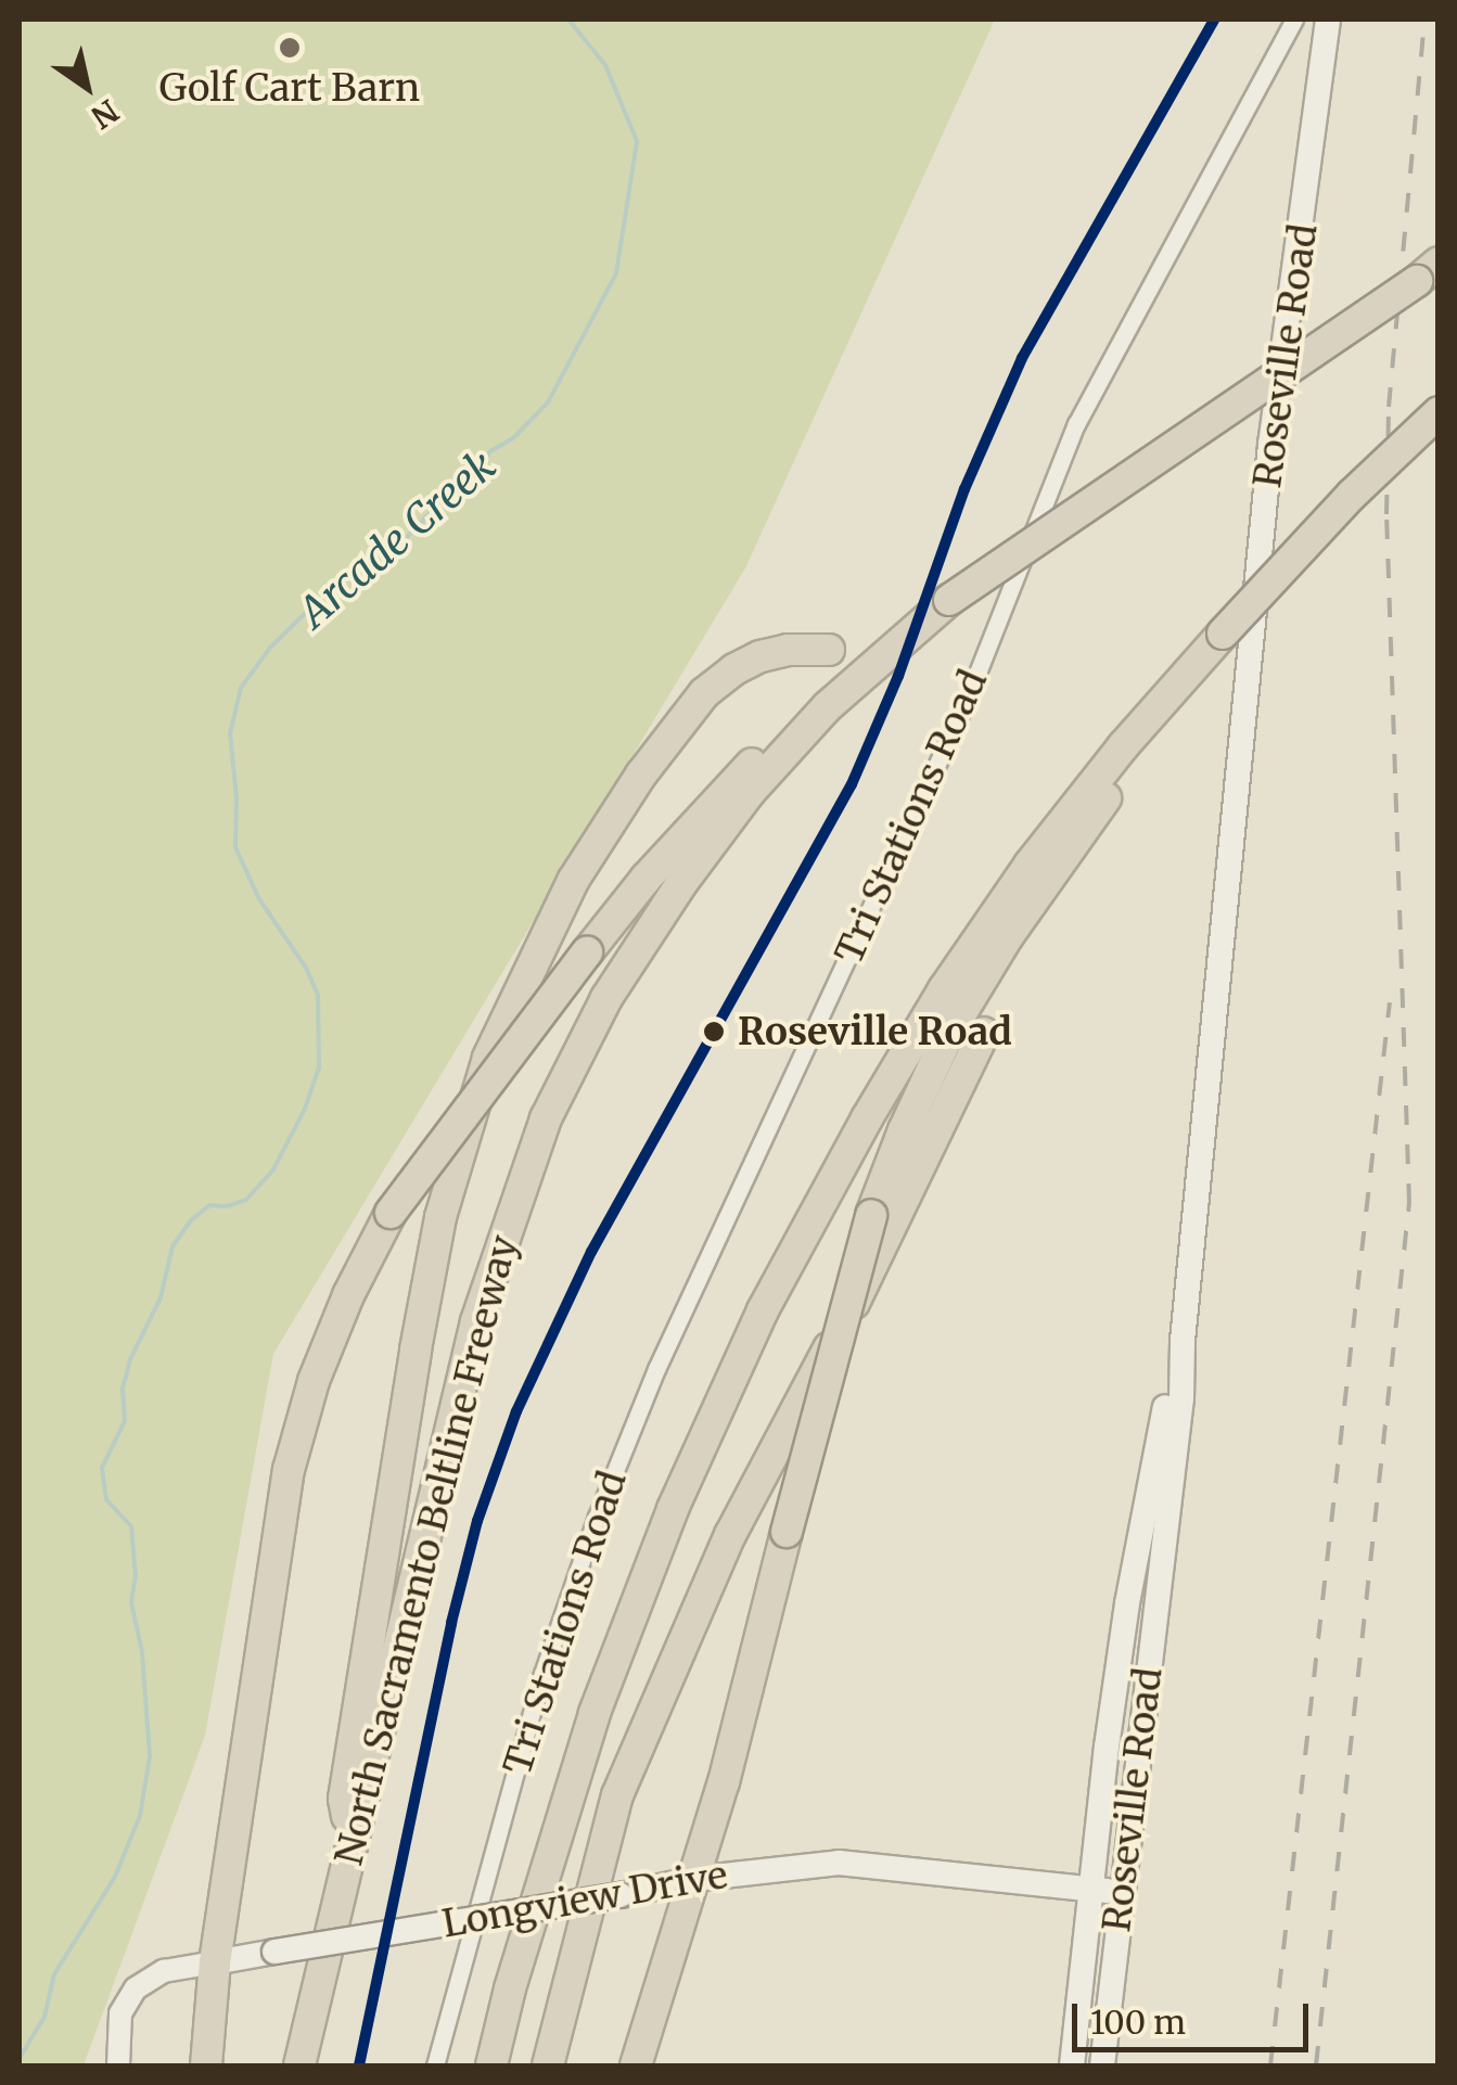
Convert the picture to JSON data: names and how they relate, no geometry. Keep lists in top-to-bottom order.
{
  "streets": {
    "highway": ["North Sacramento Beltline Freeway"],
    "main road": ["Roseville Road", "Longview Drive"],
    "street": ["Tri Stations Road"]
  },
  "crossings": [
    ["Roseville Road", "Longview Drive"]
  ],
  "water": ["Arcade Creek"],
  "places": ["Golf Cart Barn", "Roseville Road"],
  "scale_bar": "100 m",
  "north": "bottom right"
}
